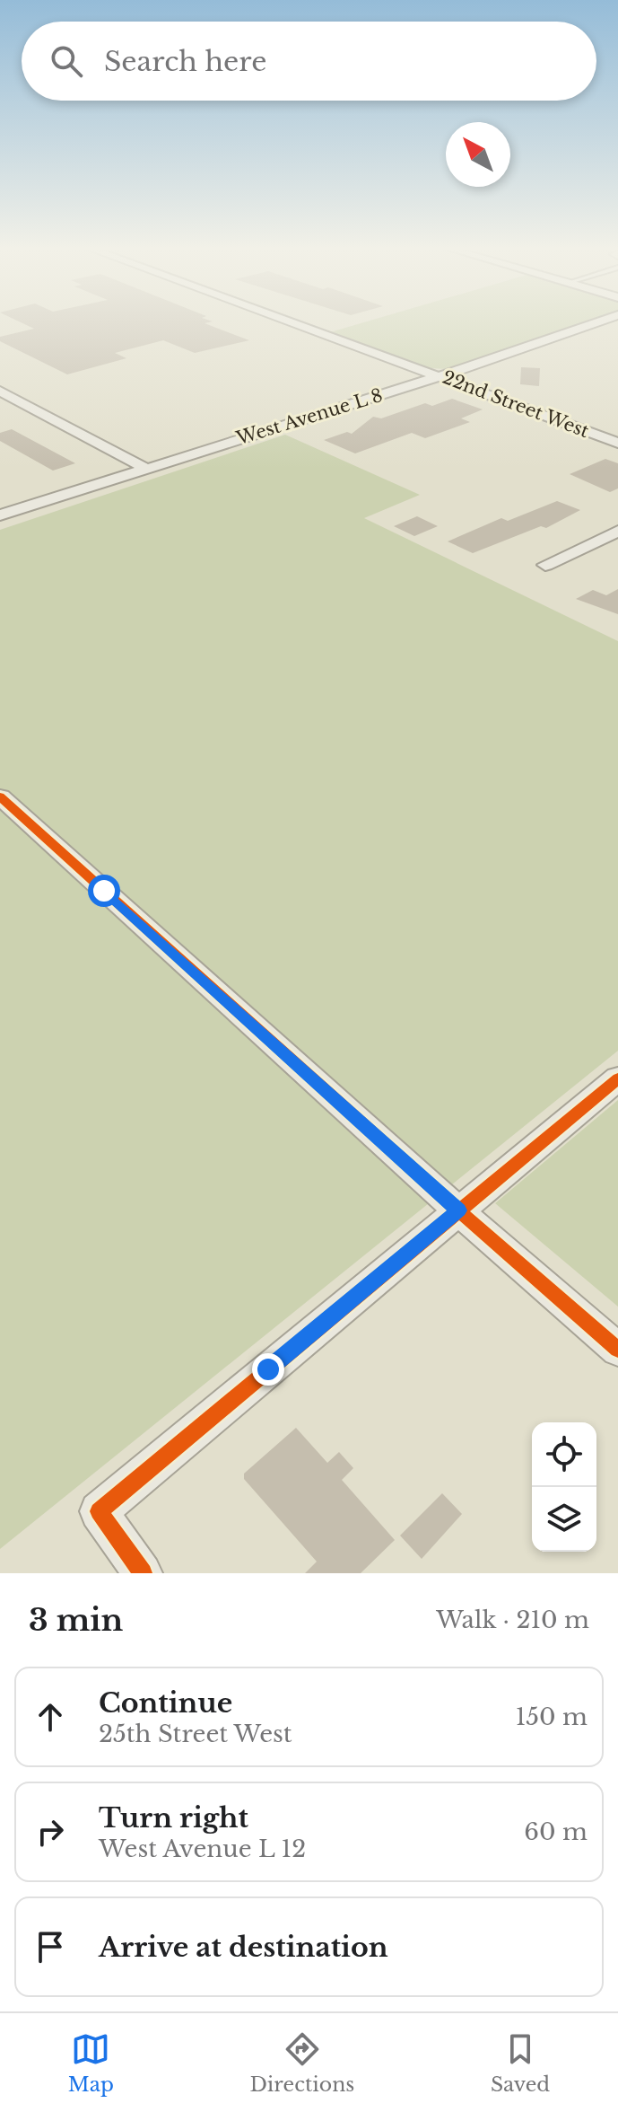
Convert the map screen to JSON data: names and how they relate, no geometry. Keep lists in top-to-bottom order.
{
  "streets": {
    "street": ["22nd Street West", "West Avenue L 8"]
  },
  "crossings": [
    ["22nd Street West", "West Avenue L 8"]
  ],
  "north": "top left",
  "page": {
    "search": "Search here",
    "heading": ["3 min", "Walk · 210 m"],
    "list": [
      ["Continue", "25th Street West", "150 m"],
      ["Turn right", "West Avenue L 12", "60 m"],
      "Arrive at destination"
    ],
    "nav": ["Map", "Directions", "Saved"]
  }
}
